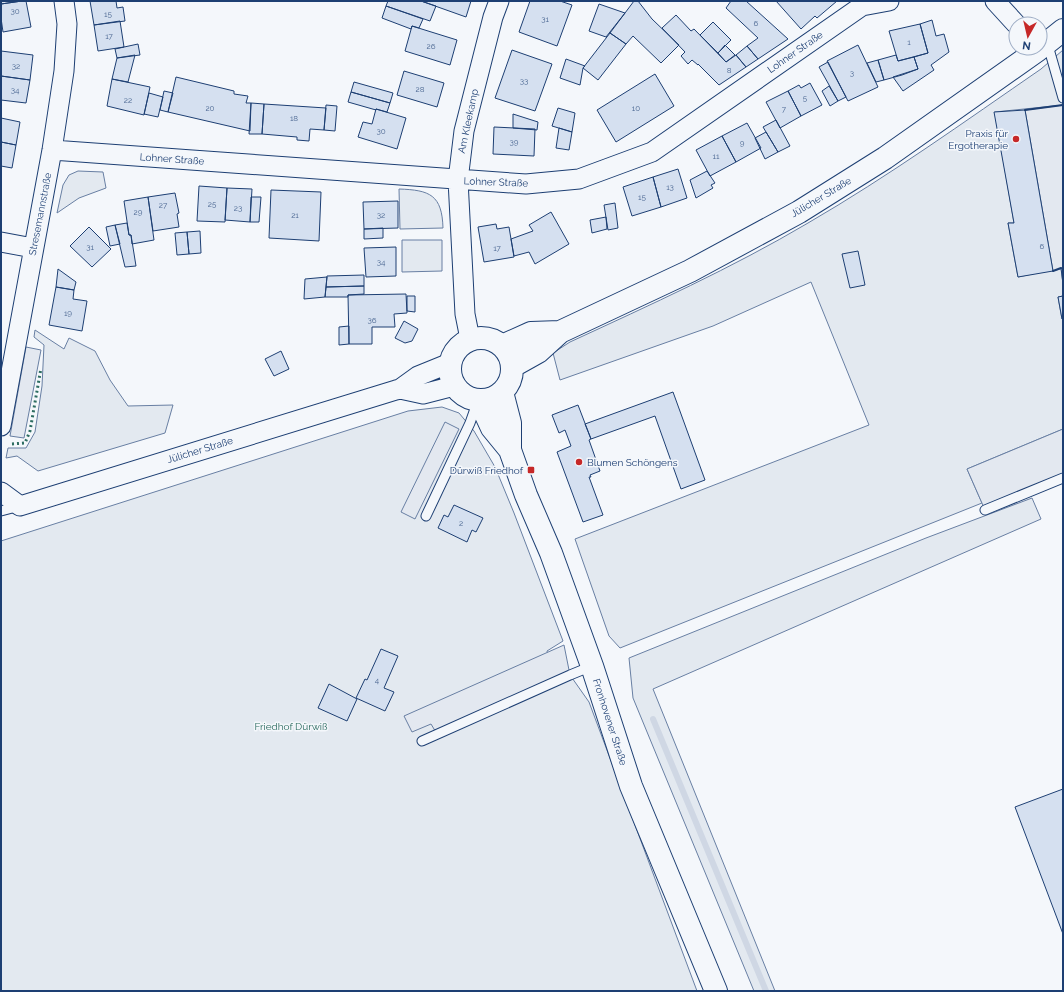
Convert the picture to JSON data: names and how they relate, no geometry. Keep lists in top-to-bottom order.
{
  "streets": {
    "street": [
      "Lohner Straße",
      "Am Kleekamp",
      "Jülicher Straße",
      "Stresemannstraße",
      "Fronhovener Straße"
    ]
  },
  "crossings": [
    ["Lohner Straße", "Am Kleekamp"],
    ["Lohner Straße", "Stresemannstraße"],
    ["Am Kleekamp", "Jülicher Straße"],
    ["Am Kleekamp", "Fronhovener Straße"],
    ["Jülicher Straße", "Fronhovener Straße"]
  ],
  "parks": ["Friedhof Dürwiß"],
  "places": {
    "other": ["Praxis für Ergotherapie", "Blumen Schöngens"],
    "transit": ["Dürwiß Friedhof"]
  },
  "house_numbers": [
    "30",
    "15",
    "31",
    "6",
    "17",
    "1",
    "26",
    "32",
    "8",
    "3",
    "33",
    "28",
    "34",
    "5",
    "22",
    "20",
    "10",
    "7",
    "18",
    "30",
    "39",
    "9",
    "11",
    "13",
    "15",
    "25",
    "27",
    "23",
    "29",
    "21",
    "32",
    "6",
    "31",
    "17",
    "34",
    "19",
    "36",
    "2",
    "4"
  ],
  "north": "bottom"
}
